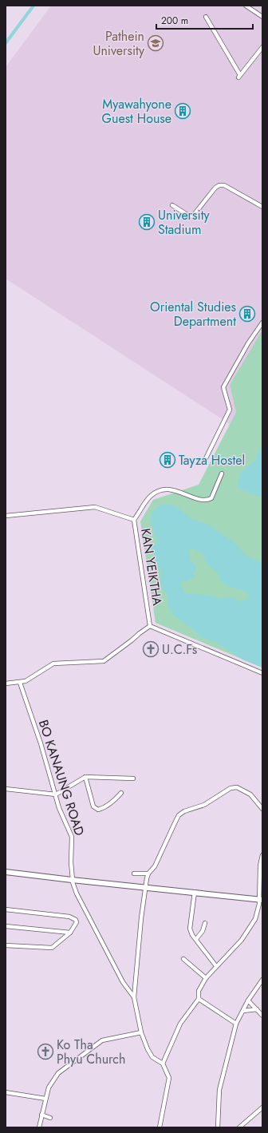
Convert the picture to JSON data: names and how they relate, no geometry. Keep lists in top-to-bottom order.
{
  "streets": {
    "street": ["KAN YEIKTHA", "BO KANAUNG ROAD"]
  },
  "places": {
    "school or university": ["Pathein University"],
    "building": [
      "Myawahyone Guest House",
      "University Stadium",
      "Oriental Studies Department",
      "Tayza Hostel"
    ],
    "church": ["U.C.Fs", "Ko Tha Phyu Church"]
  },
  "scale_bar": "200 m"
}
